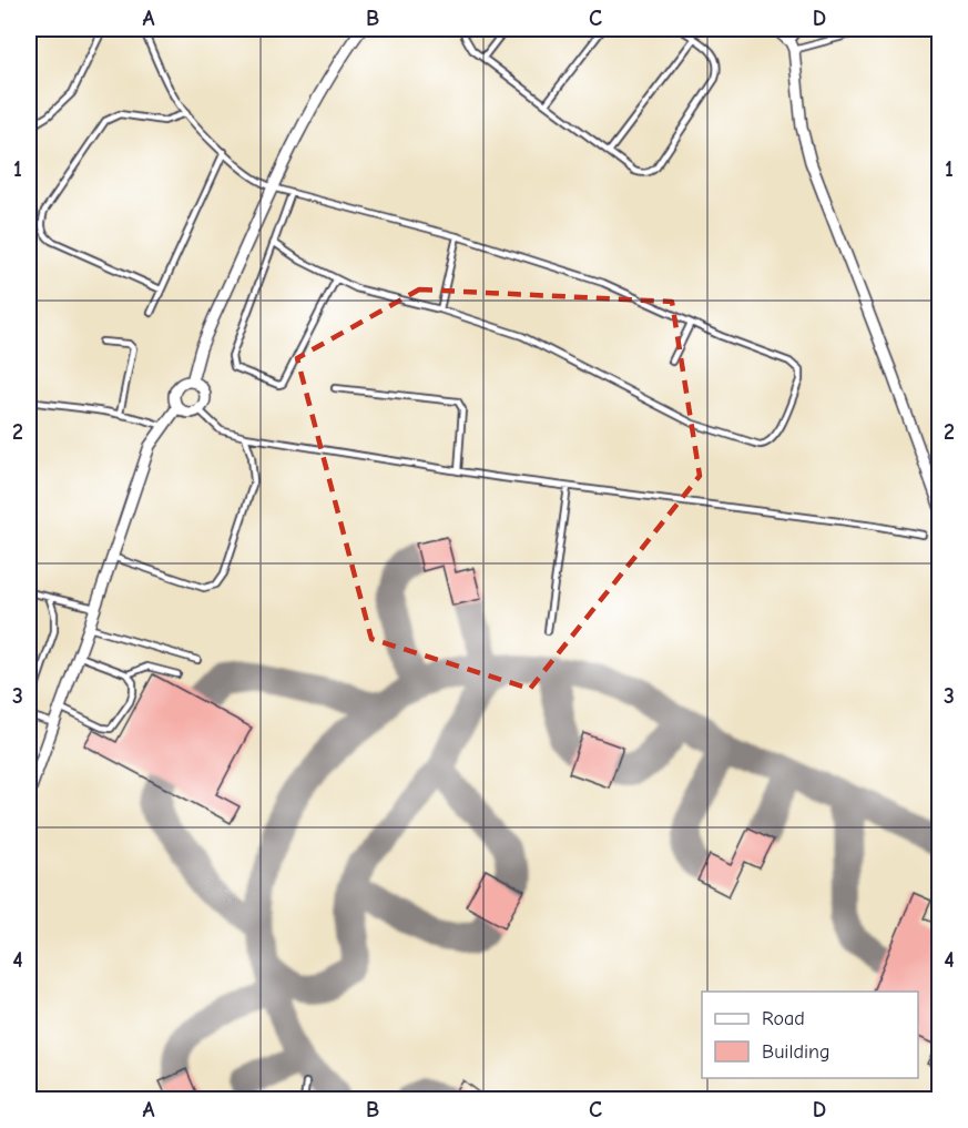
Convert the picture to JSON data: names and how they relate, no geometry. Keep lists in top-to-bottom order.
{
  "legend": ["Road", "Building"],
  "grid": {
    "columns": [
      "A",
      "B",
      "C",
      "D"
    ],
    "rows": [
      "1",
      "2",
      "3",
      "4"
    ]
  }
}
